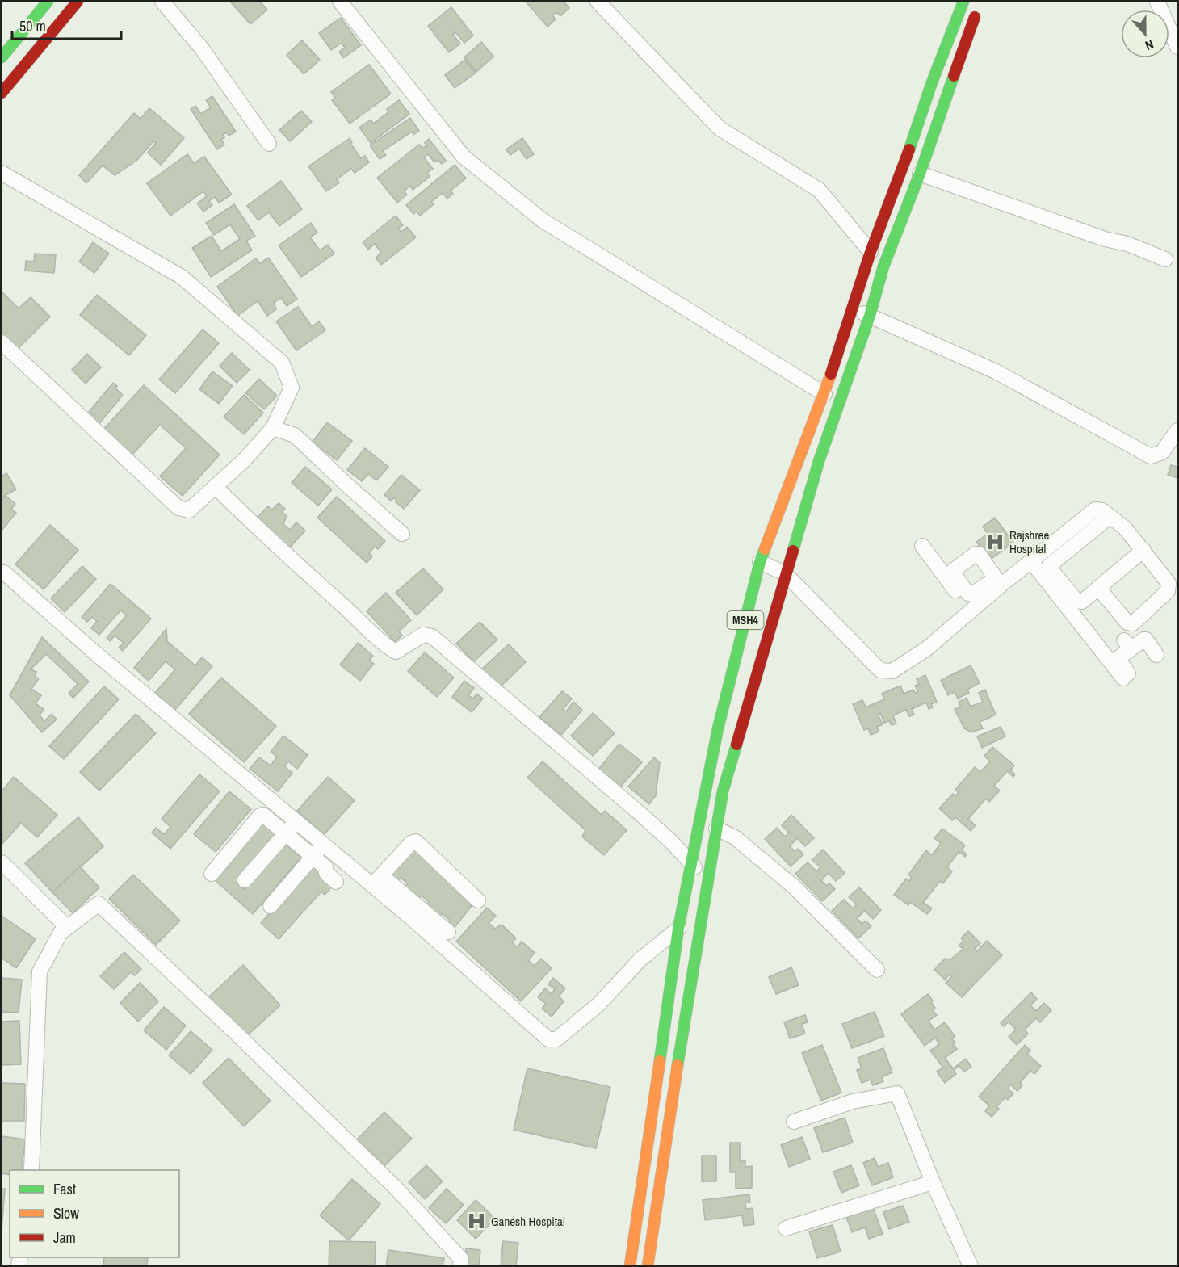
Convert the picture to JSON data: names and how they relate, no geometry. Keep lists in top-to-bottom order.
{
  "streets": {
    "main road": ["MSH4"]
  },
  "places": {
    "hospital": ["Rajshree Hospital", "Ganesh Hospital"]
  },
  "legend": ["Fast", "Slow", "Jam"],
  "scale_bar": "50 m",
  "north": "bottom"
}
